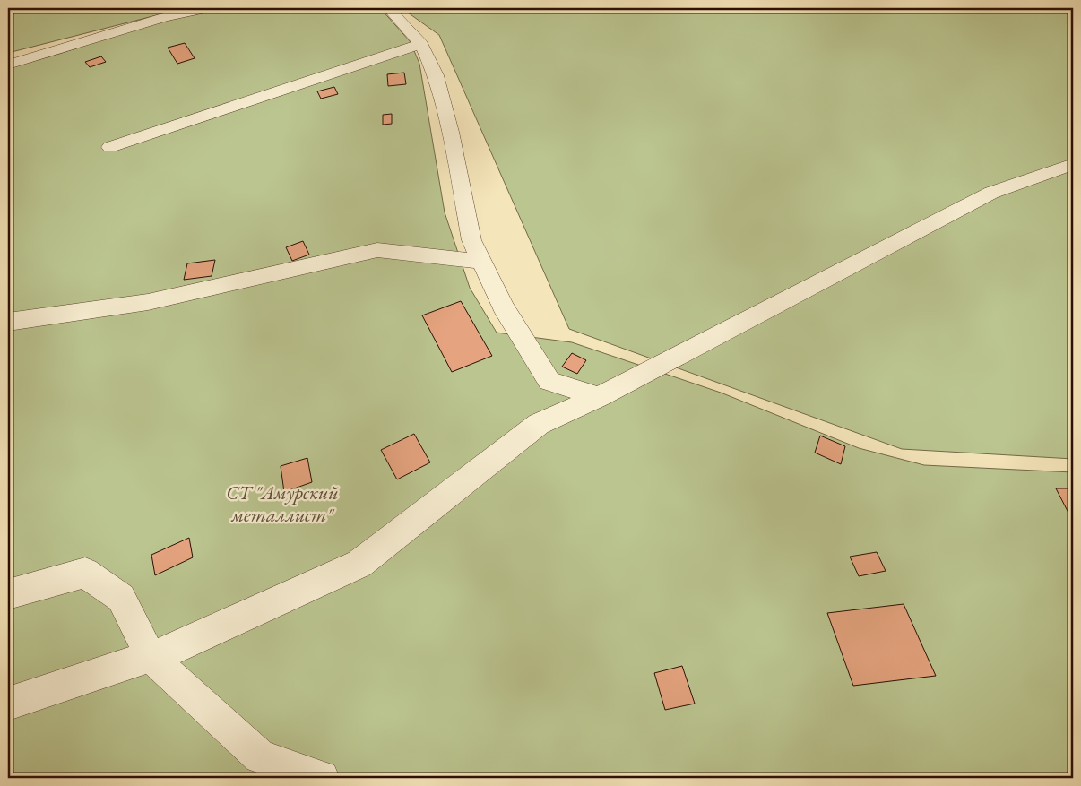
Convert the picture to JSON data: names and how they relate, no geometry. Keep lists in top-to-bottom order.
{
  "parks": ["СТ \"Амурский металлист\""]
}
